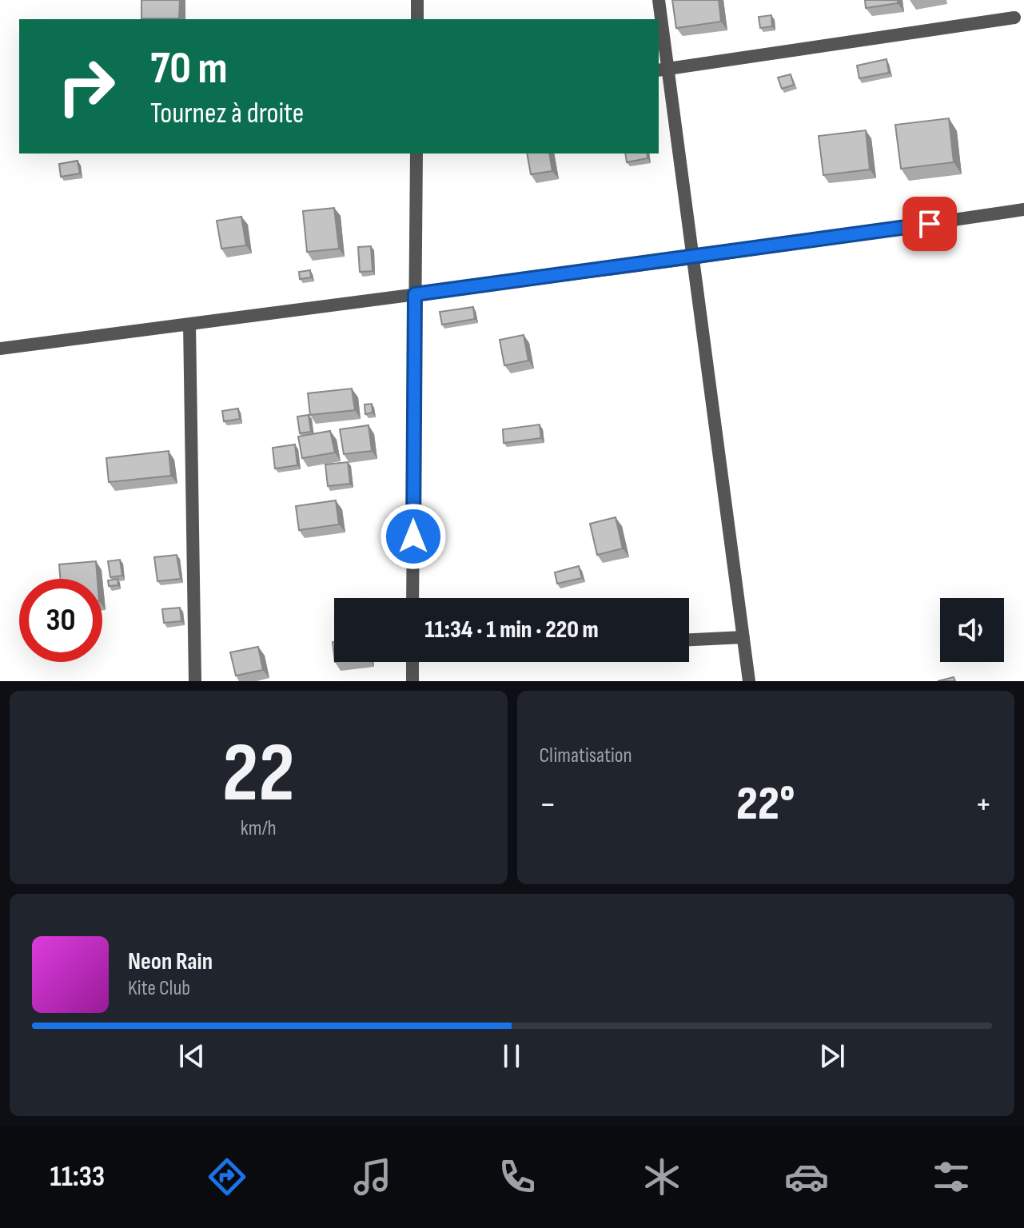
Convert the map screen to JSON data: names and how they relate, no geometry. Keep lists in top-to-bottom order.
{
  "page": {
    "turn": ["70 m", "Tournez à droite"],
    "limit": "30",
    "trip": "11:34 · 1 min · 220 m",
    "tile": [
      ["22", "km/h"],
      "Climatisation"
    ],
    "heat": ["−", "22°", "+"],
    "song": ["Neon Rain", "Kite Club"],
    "tabs": "11:33"
  }
}
